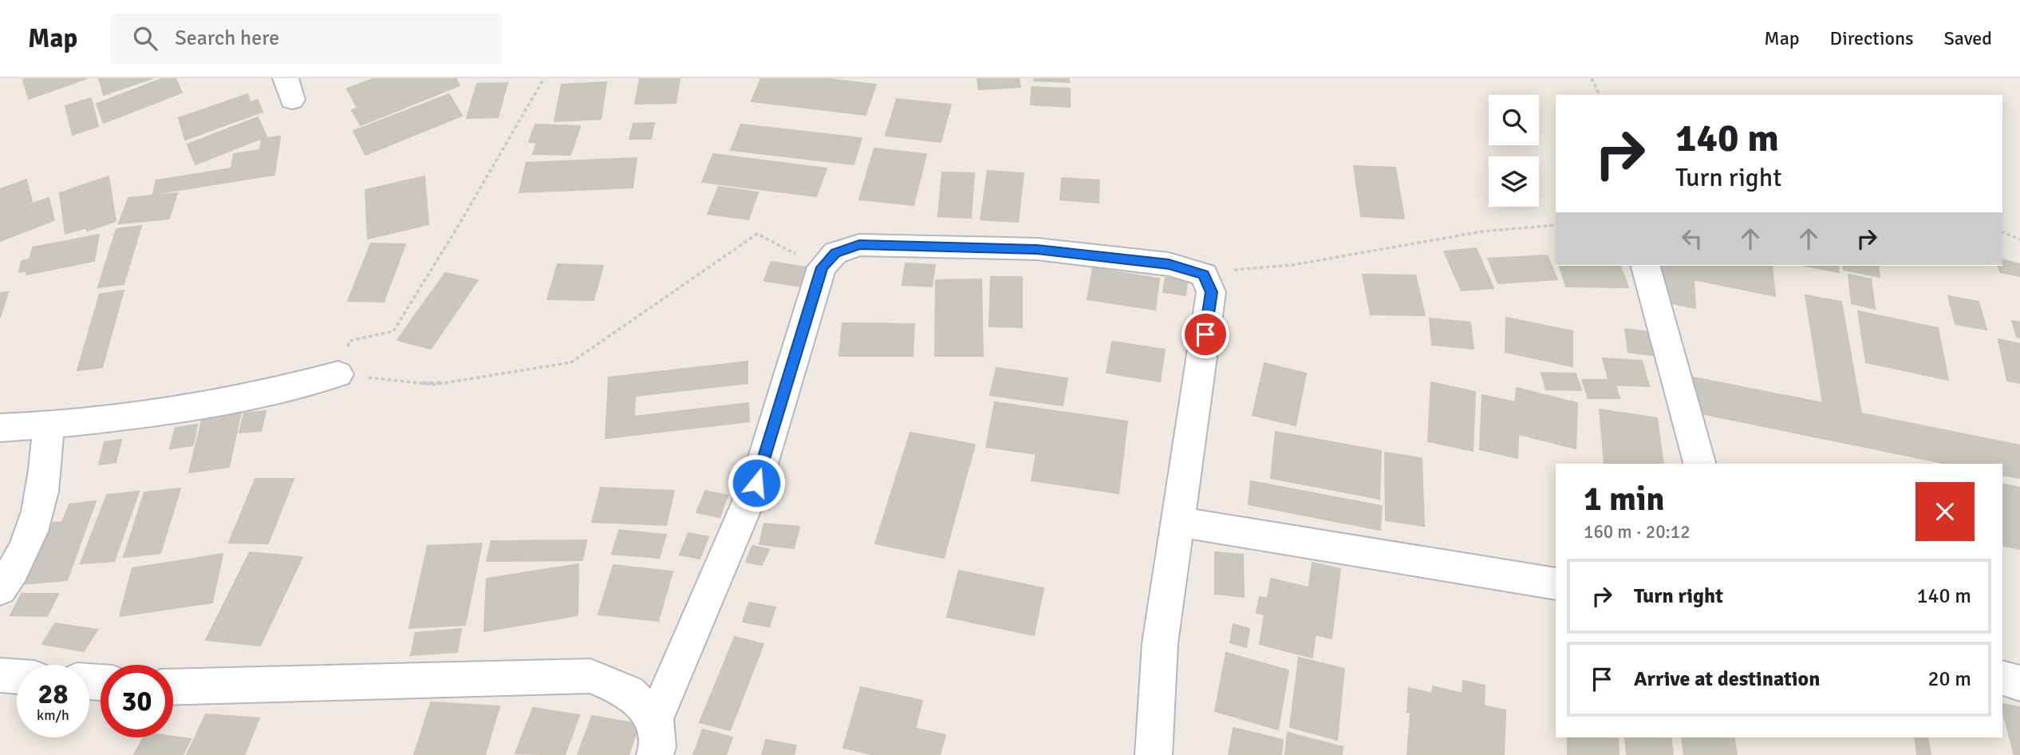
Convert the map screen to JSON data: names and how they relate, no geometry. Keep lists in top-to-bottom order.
{
  "page": {
    "header": "Map",
    "search": "Search here",
    "nav": ["Map", "Directions", "Saved"],
    "turn": ["140 m", "Turn right"],
    "heading": ["1 min", "160 m · 20:12"],
    "list": [
      {
        "name": "Turn right",
        "value": "140 m"
      },
      {
        "name": "Arrive at destination",
        "value": "20 m"
      }
    ],
    "speed": "28 km/h",
    "limit": "30"
  }
}
